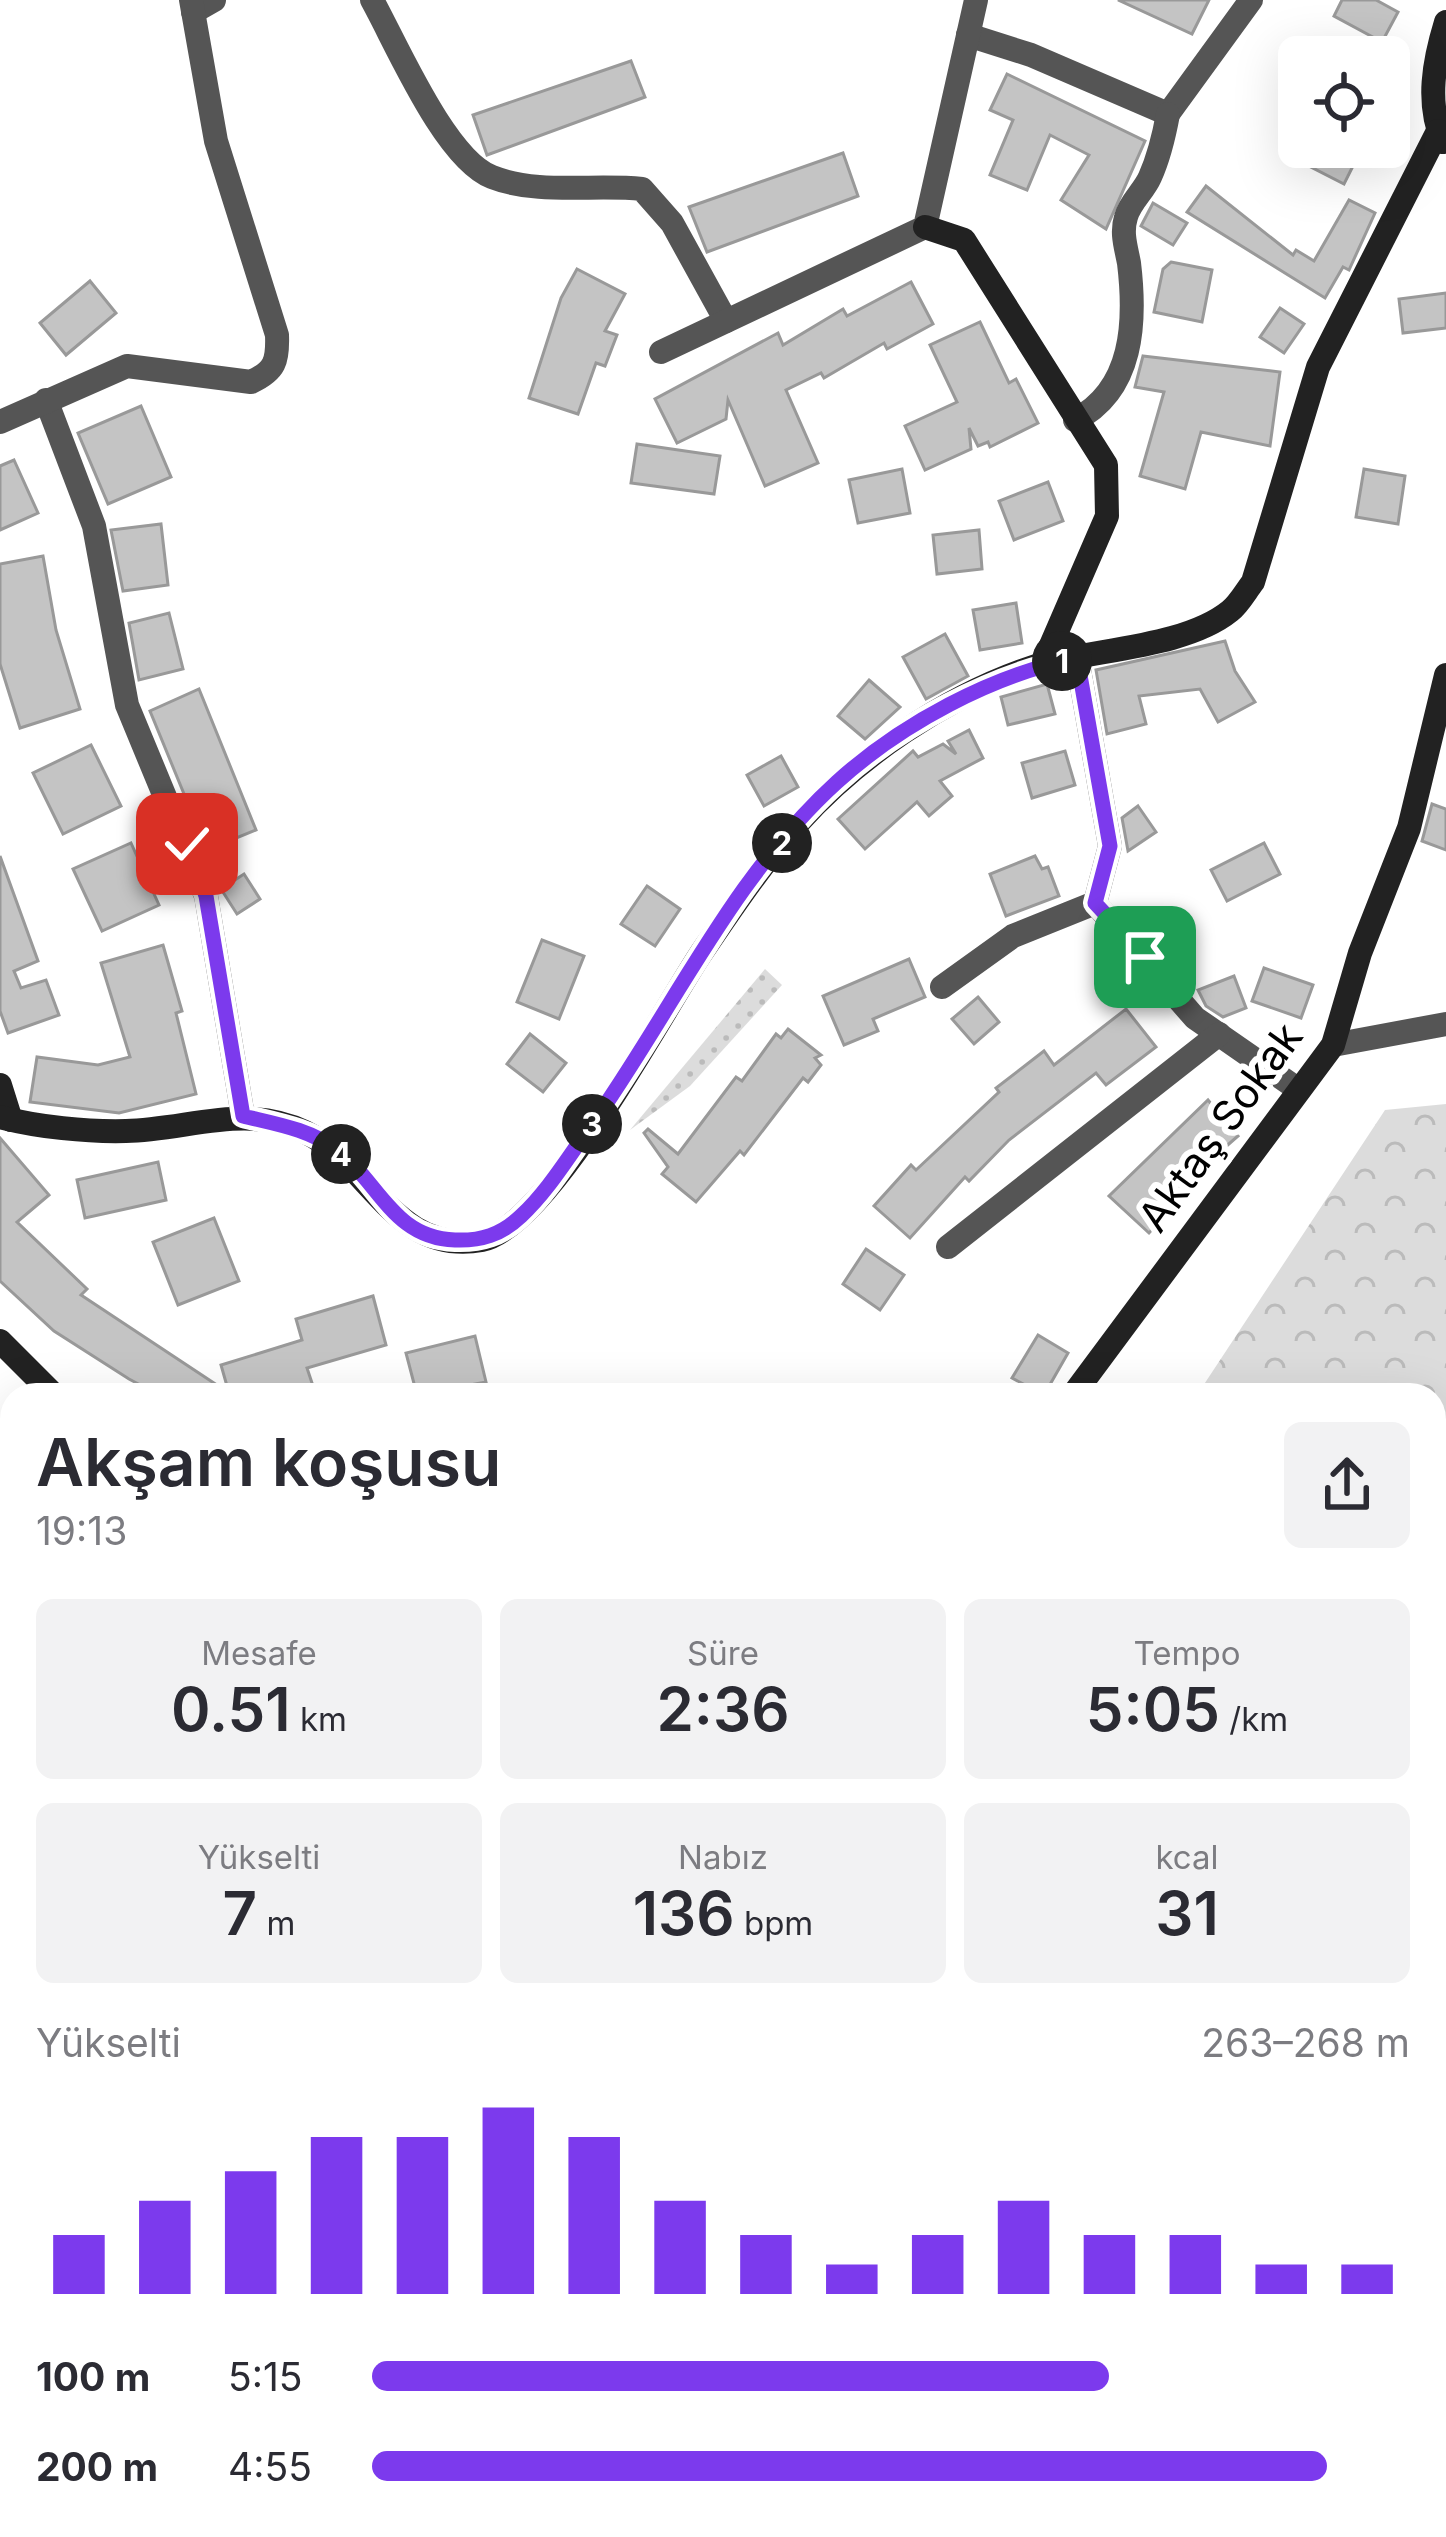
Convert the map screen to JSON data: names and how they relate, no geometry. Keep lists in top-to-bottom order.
{
  "streets": {
    "street": ["Aktaş Sokak"]
  },
  "page": {
    "pins": [
      "1",
      "2",
      "3",
      "4"
    ],
    "heading": ["Akşam koşusu", "19:13"],
    "stats": [
      ["Mesafe", "0.51 km"],
      ["Süre", "2:36"],
      ["Tempo", "5:05 /km"],
      ["Yükselti", "7 m"],
      ["Nabız", "136 bpm"],
      ["kcal", "31"]
    ],
    "chart": ["Yükselti", "263–268 m"],
    "list": [
      {
        "name": "100 m",
        "note": "5:15"
      },
      {
        "name": "200 m",
        "note": "4:55"
      }
    ]
  }
}
